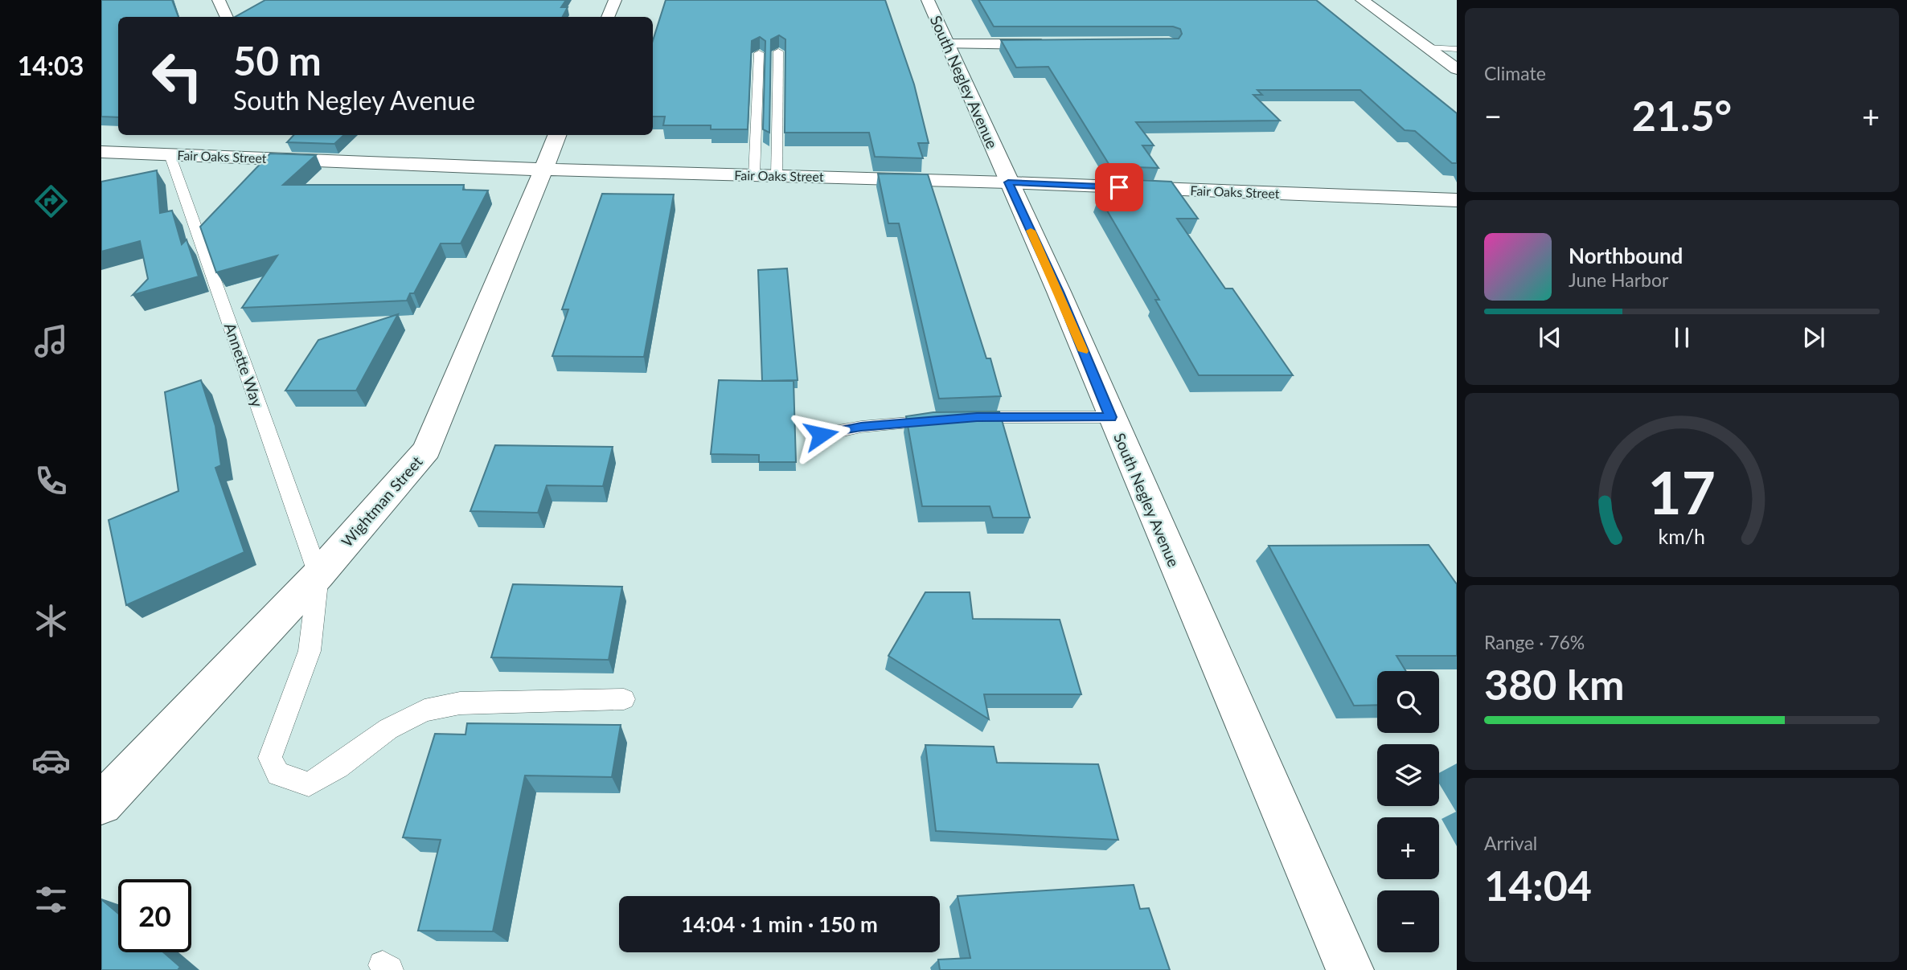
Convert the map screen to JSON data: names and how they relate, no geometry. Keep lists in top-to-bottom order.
{
  "streets": {
    "street": ["South Negley Avenue", "Fair Oaks Street", "Wightman Street"],
    "lane": ["Annette Way"]
  },
  "crossings": [
    ["South Negley Avenue", "Fair Oaks Street"],
    ["Fair Oaks Street", "Annette Way"],
    ["Fair Oaks Street", "Wightman Street"],
    ["Annette Way", "Wightman Street"]
  ],
  "page": {
    "tabs": "14:03",
    "tile": [
      "Climate",
      ["Range · 76%", "380 km"],
      ["Arrival", "14:04"]
    ],
    "turn": ["50 m", "South Negley Avenue"],
    "heat": ["−", "21.5°", "+"],
    "song": ["Northbound", "June Harbor"],
    "map_buttons": ["+", "−"],
    "limit": "20",
    "trip": "14:04 · 1 min · 150 m",
    "gauge": ["17", "km/h"]
  }
}
